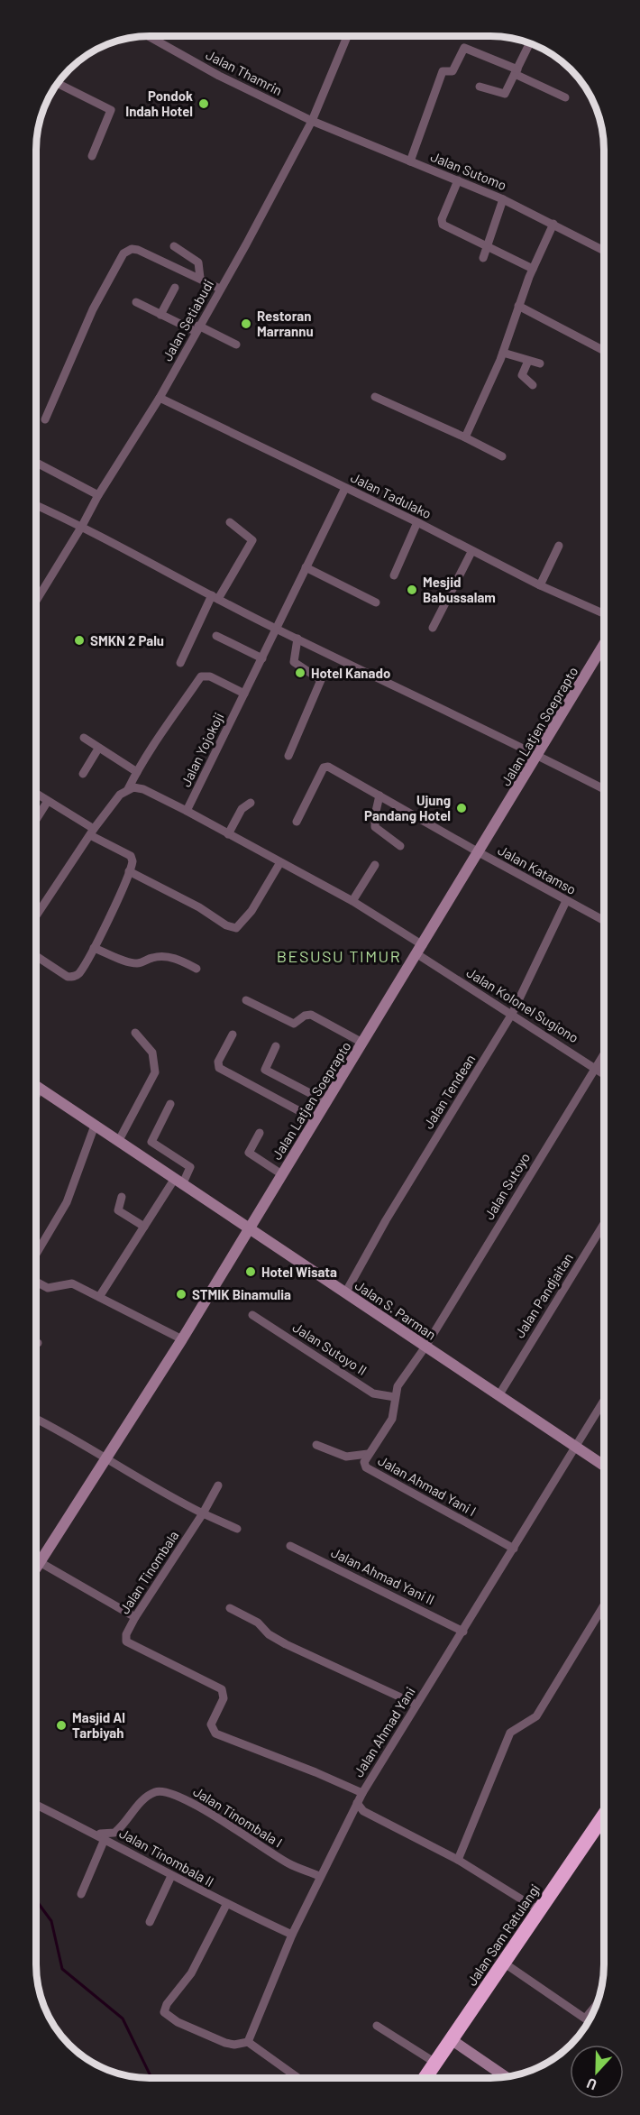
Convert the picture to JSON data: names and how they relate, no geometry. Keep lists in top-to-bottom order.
{
  "streets": {
    "highway": ["Jalan Sam Ratulangi"],
    "street": [
      "Jalan Thamrin",
      "Jalan Sutomo",
      "Jalan Setiabudi",
      "Jalan Tadulako",
      "Jalan Latjen Soeprapto",
      "Jalan Yojokoji",
      "Jalan Katamso",
      "Jalan Kolonel Sugiono",
      "Jalan Tendean",
      "Jalan Sutoyo",
      "Jalan Pandjaitan",
      "Jalan S. Parman",
      "Jalan Sutoyo II",
      "Jalan Ahmad Yani I",
      "Jalan Tinombala",
      "Jalan Ahmad Yani II",
      "Jalan Ahmad Yani",
      "Jalan Tinombala I",
      "Jalan Tinombala II"
    ]
  },
  "crossings": [
    ["Jalan Thamrin", "Jalan Sutomo"],
    ["Jalan Thamrin", "Jalan Setiabudi"],
    ["Jalan Sutomo", "Jalan Setiabudi"],
    ["Jalan Setiabudi", "Jalan Tadulako"],
    ["Jalan Tadulako", "Jalan Yojokoji"],
    ["Jalan Latjen Soeprapto", "Jalan Katamso"],
    ["Jalan Latjen Soeprapto", "Jalan Kolonel Sugiono"],
    ["Jalan Latjen Soeprapto", "Jalan S. Parman"],
    ["Jalan Yojokoji", "Jalan Kolonel Sugiono"],
    ["Jalan Katamso", "Jalan Tendean"],
    ["Jalan Kolonel Sugiono", "Jalan Tendean"],
    ["Jalan Kolonel Sugiono", "Jalan Sutoyo"],
    ["Jalan Tendean", "Jalan S. Parman"],
    ["Jalan Sutoyo", "Jalan S. Parman"],
    ["Jalan Sutoyo", "Jalan Ahmad Yani I"],
    ["Jalan Pandjaitan", "Jalan S. Parman"],
    ["Jalan S. Parman", "Jalan Ahmad Yani I"],
    ["Jalan S. Parman", "Jalan Ahmad Yani"],
    ["Jalan Sutoyo II", "Jalan Ahmad Yani I"],
    ["Jalan Ahmad Yani I", "Jalan Ahmad Yani"],
    ["Jalan Tinombala", "Jalan Ahmad Yani"],
    ["Jalan Ahmad Yani II", "Jalan Ahmad Yani"],
    ["Jalan Ahmad Yani", "Jalan Tinombala I"],
    ["Jalan Ahmad Yani", "Jalan Tinombala II"],
    ["Jalan Tinombala I", "Jalan Tinombala II"]
  ],
  "districts": ["BESUSU TIMUR"],
  "places": [
    "Pondok Indah Hotel",
    "Restoran Marrannu",
    "Mesjid Babussalam",
    "SMKN 2 Palu",
    "Hotel Kanado",
    "Ujung Pandang Hotel",
    "Hotel Wisata",
    "STMIK Binamulia",
    "Masjid Al Tarbiyah"
  ],
  "north": "bottom"
}
